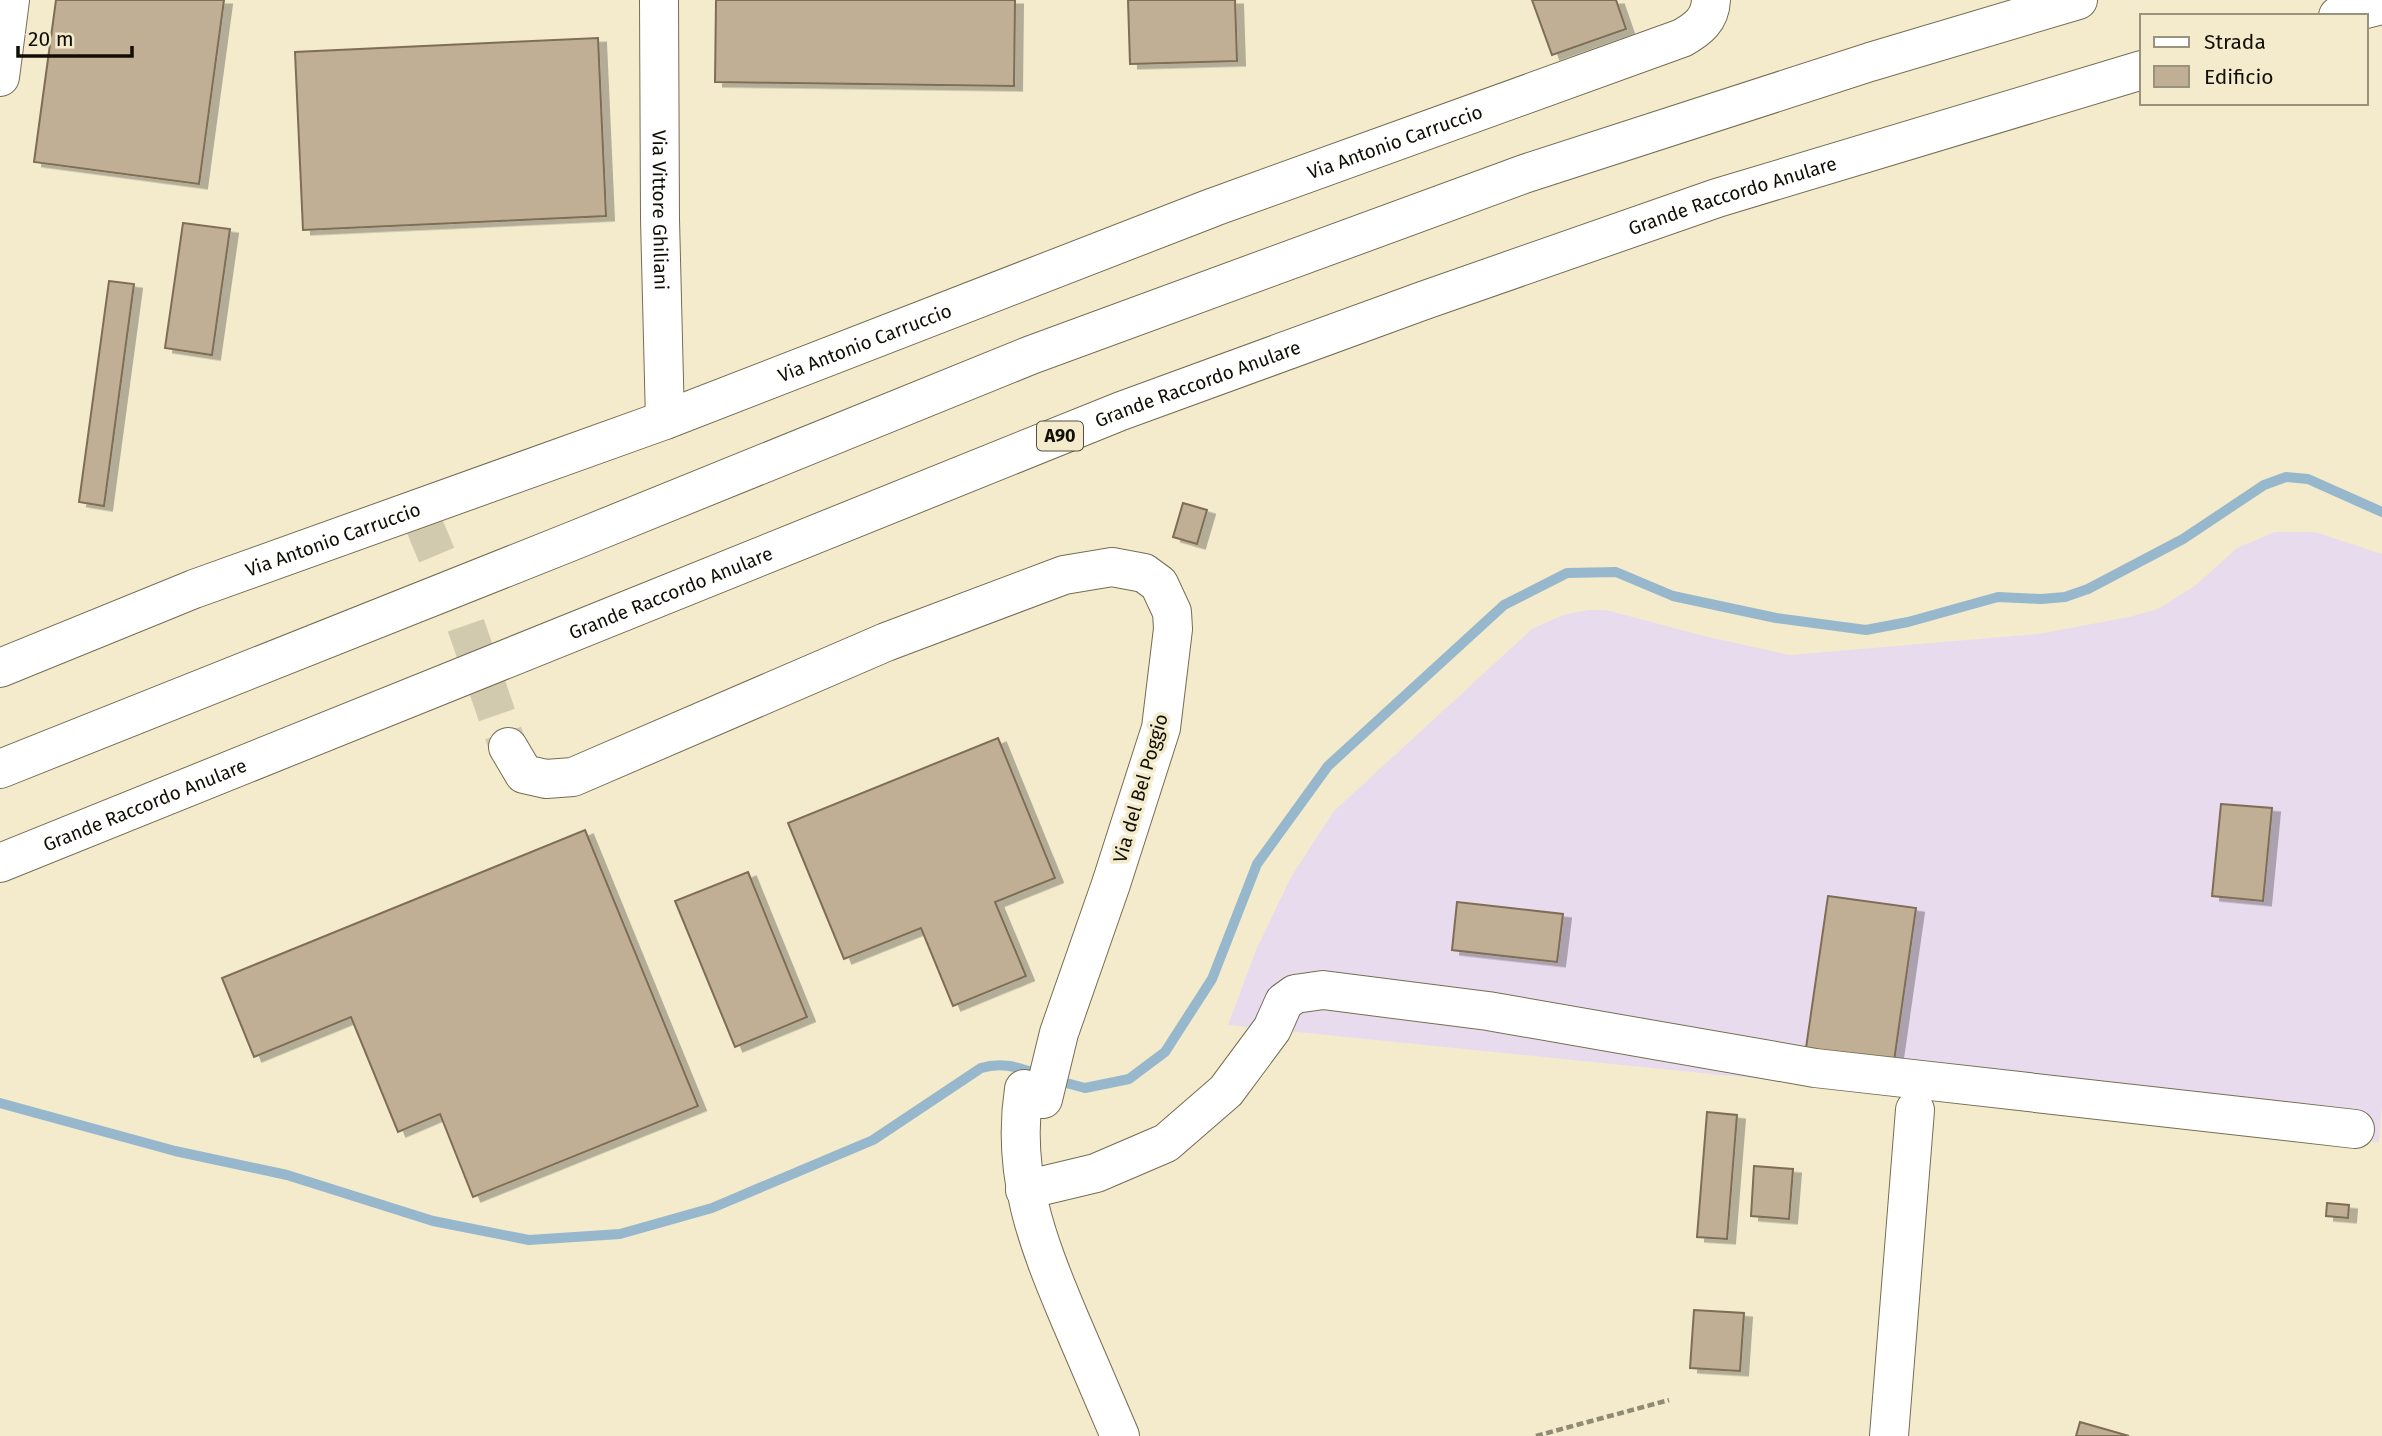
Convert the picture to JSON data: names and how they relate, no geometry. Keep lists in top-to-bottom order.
{
  "streets": {
    "main road": [
      "Via Antonio Carruccio",
      "Grande Raccordo Anulare",
      "Via Vittore Ghiliani",
      "A90",
      "Via del Bel Poggio"
    ]
  },
  "crossings": [
    ["Via Antonio Carruccio", "Via Vittore Ghiliani"]
  ],
  "legend": ["Strada", "Edificio"],
  "scale_bar": "20 m"
}
